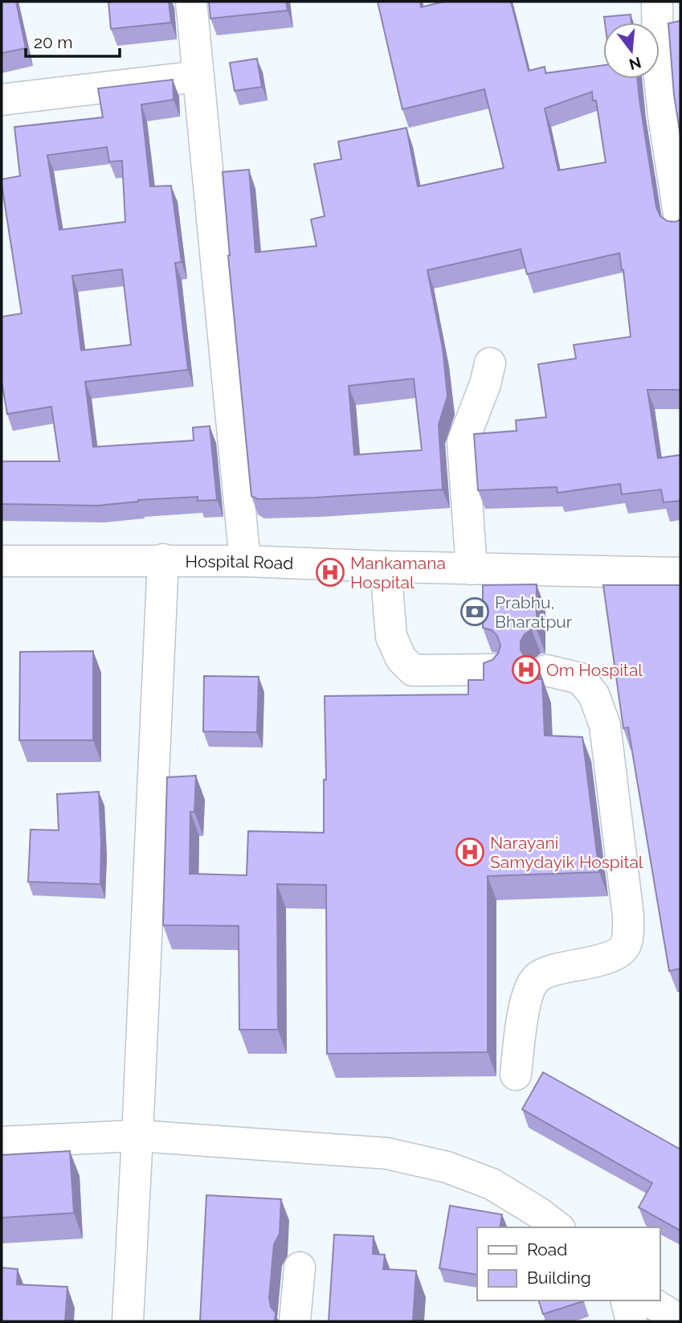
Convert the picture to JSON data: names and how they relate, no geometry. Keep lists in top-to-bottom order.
{
  "streets": {
    "street": ["Hospital Road"]
  },
  "places": {
    "hospital": ["Mankamana Hospital", "Om Hospital", "Narayani Samydayik Hospital"],
    "bank": ["Prabhu, Bharatpur"]
  },
  "legend": ["Road", "Building"],
  "scale_bar": "20 m",
  "north": "bottom"
}
